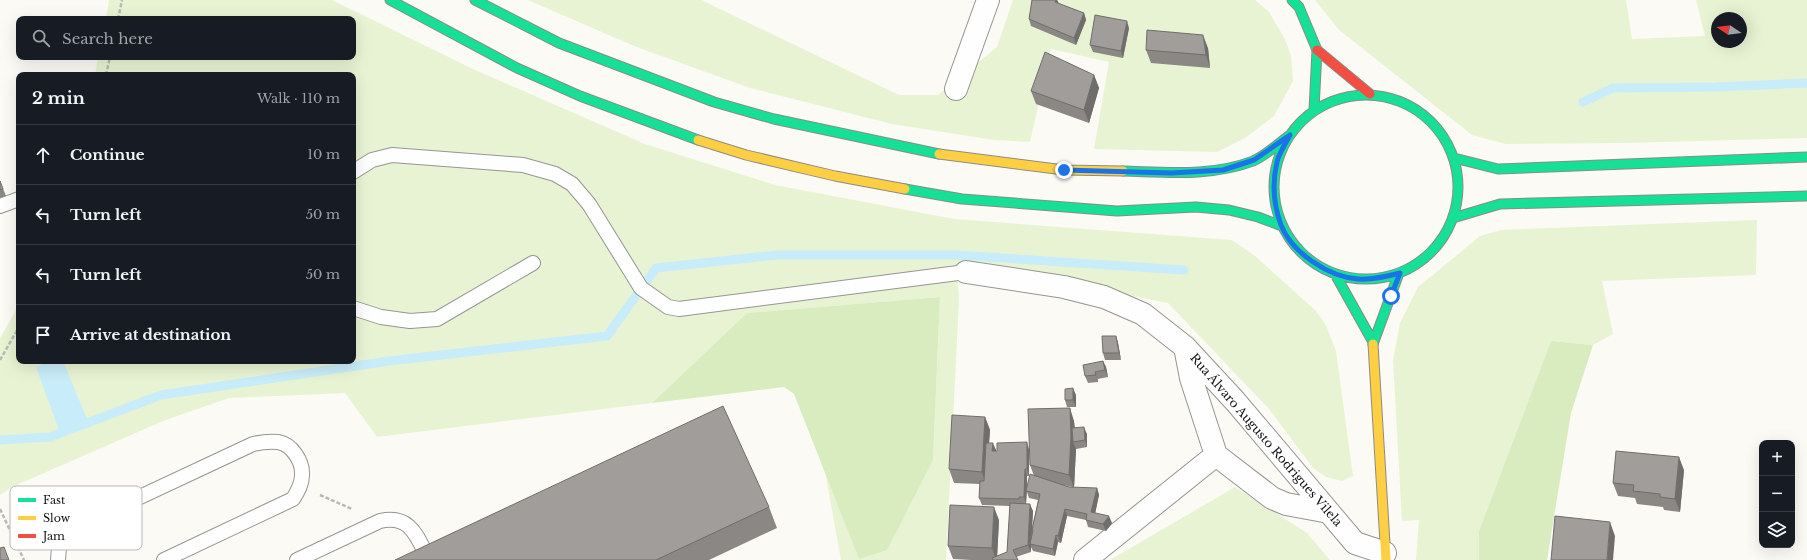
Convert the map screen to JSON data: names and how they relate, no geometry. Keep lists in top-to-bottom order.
{
  "streets": {
    "main road": ["Rua Álvaro Augusto Rodrigues Vilela"]
  },
  "legend": ["Fast", "Slow", "Jam"],
  "north": "left",
  "page": {
    "search": "Search here",
    "heading": ["2 min", "Walk · 110 m"],
    "list": [
      ["Continue", "10 m"],
      ["Turn left", "50 m"],
      ["Turn left", "50 m"],
      "Arrive at destination"
    ],
    "map_buttons": ["+", "−"]
  }
}
